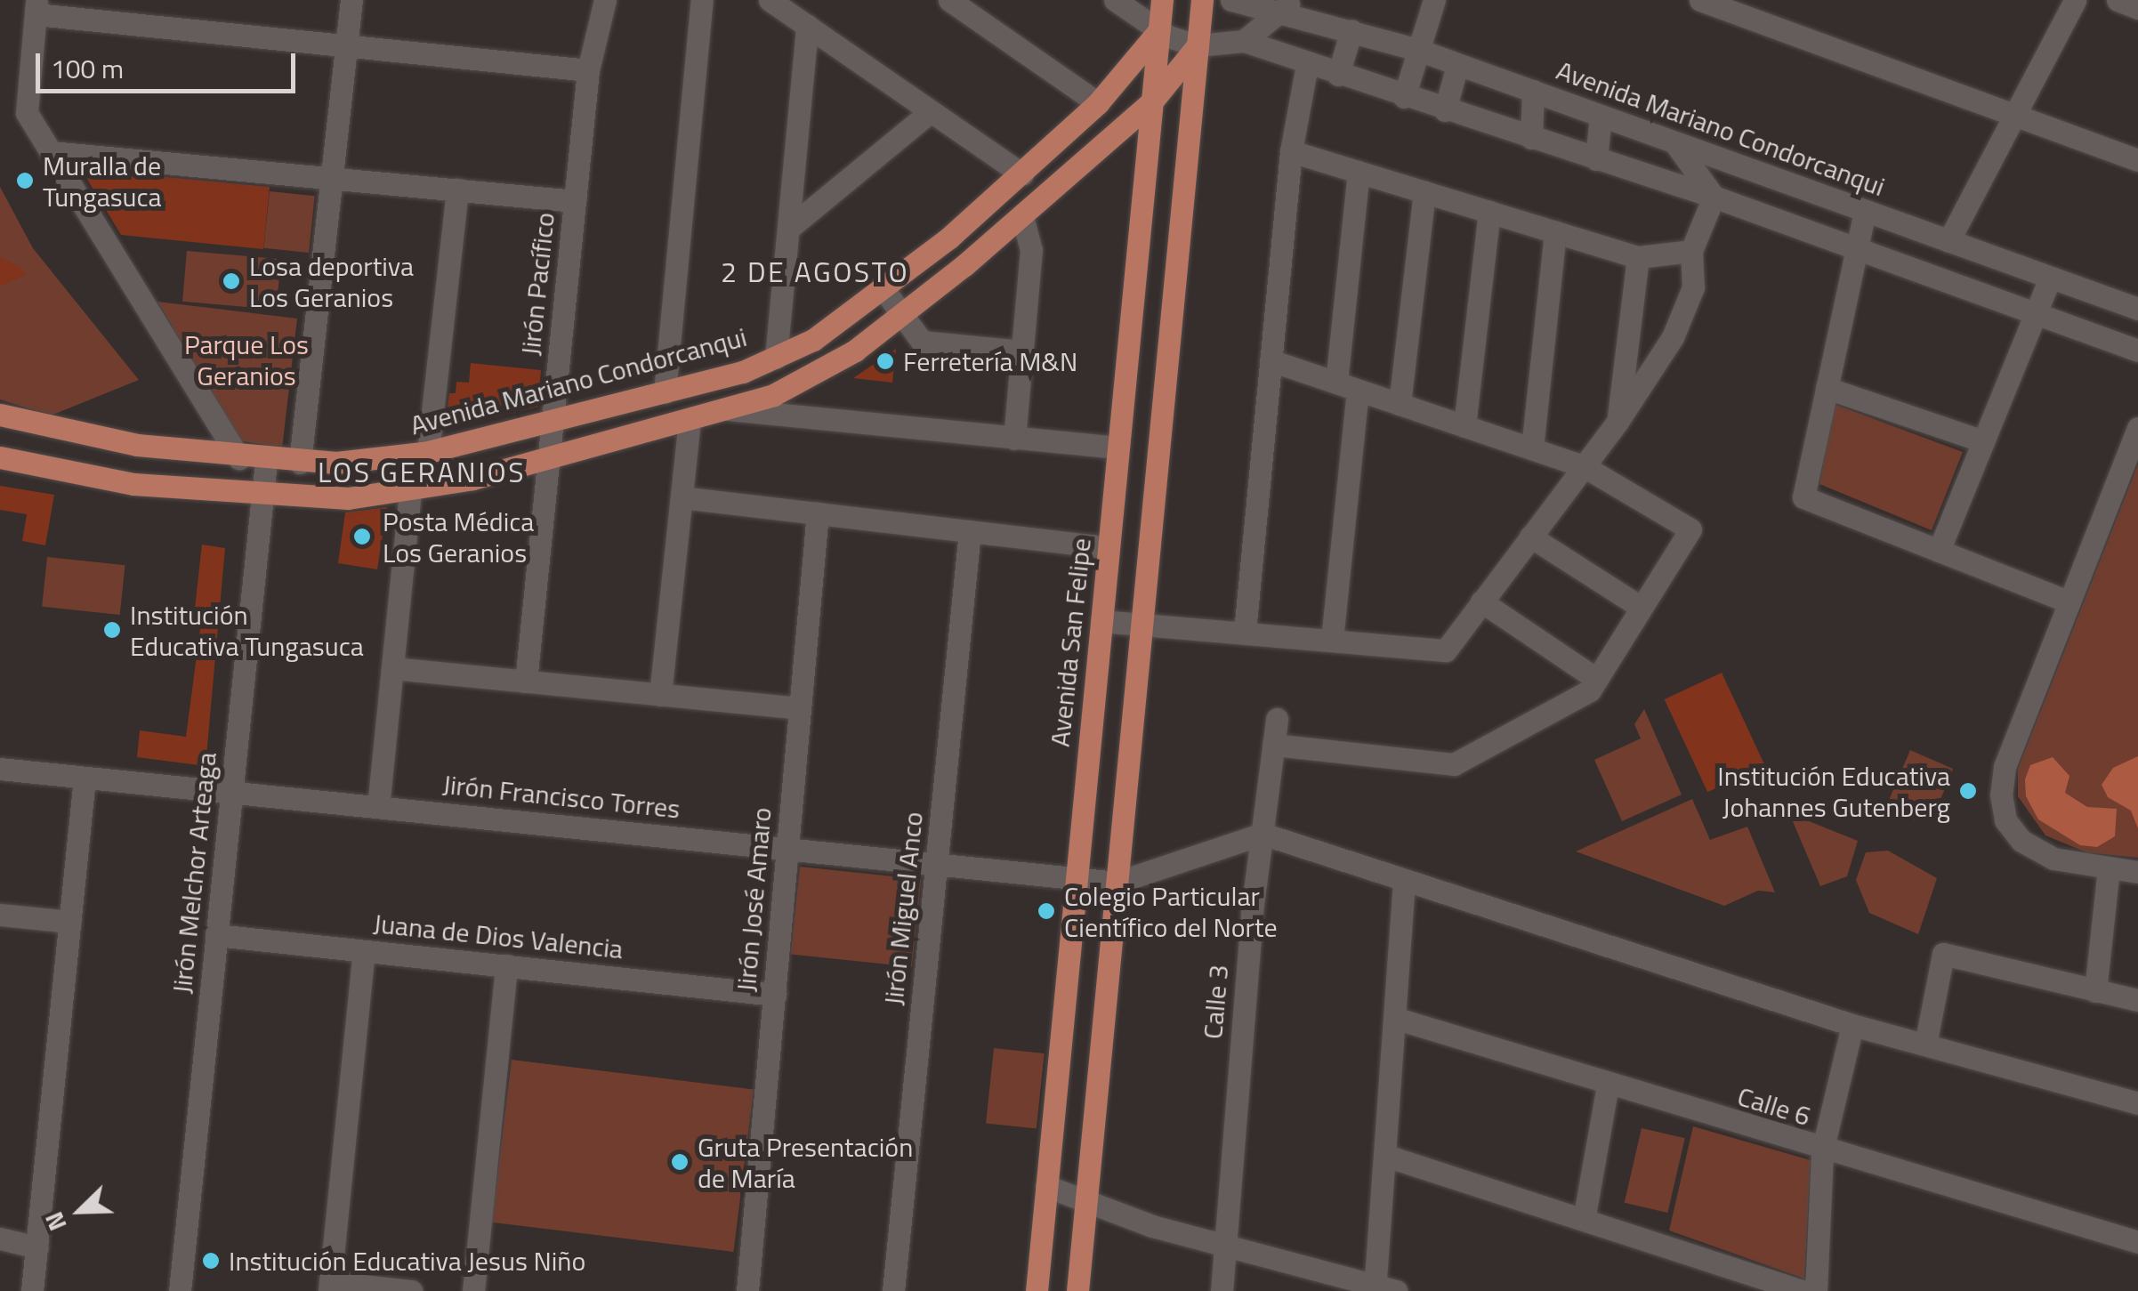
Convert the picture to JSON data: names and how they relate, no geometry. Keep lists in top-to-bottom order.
{
  "streets": {
    "main road": ["Avenida Mariano Condorcanqui", "Avenida San Felipe"],
    "street": [
      "Jirón Pacífico",
      "Jirón Francisco Torres",
      "Jirón Melchor Arteaga",
      "Jirón José Amaro",
      "Jirón Miguel Anco",
      "Juana de Dios Valencia",
      "Calle 3",
      "Calle 6"
    ]
  },
  "crossings": [
    ["Avenida Mariano Condorcanqui", "Jirón Pacífico"],
    ["Avenida Mariano Condorcanqui", "Avenida San Felipe"],
    ["Avenida Mariano Condorcanqui", "Jirón Melchor Arteaga"],
    ["Avenida San Felipe", "Jirón Francisco Torres"],
    ["Jirón Francisco Torres", "Jirón Melchor Arteaga"],
    ["Jirón Francisco Torres", "Jirón José Amaro"],
    ["Jirón Francisco Torres", "Jirón Miguel Anco"],
    ["Jirón Melchor Arteaga", "Juana de Dios Valencia"],
    ["Jirón José Amaro", "Juana de Dios Valencia"]
  ],
  "districts": ["2 DE AGOSTO", "LOS GERANIOS"],
  "parks": ["Parque Los Geranios"],
  "places": [
    "Muralla de Tungasuca",
    "Losa deportiva Los Geranios",
    "Ferretería M&N",
    "Posta Médica Los Geranios",
    "Institución Educativa Tungasuca",
    "Institución Educativa Johannes Gutenberg",
    "Colegio Particular Científico del Norte",
    "Gruta Presentación de María",
    "Institución Educativa Jesus Niño"
  ],
  "scale_bar": "100 m",
  "north": "bottom left"
}
